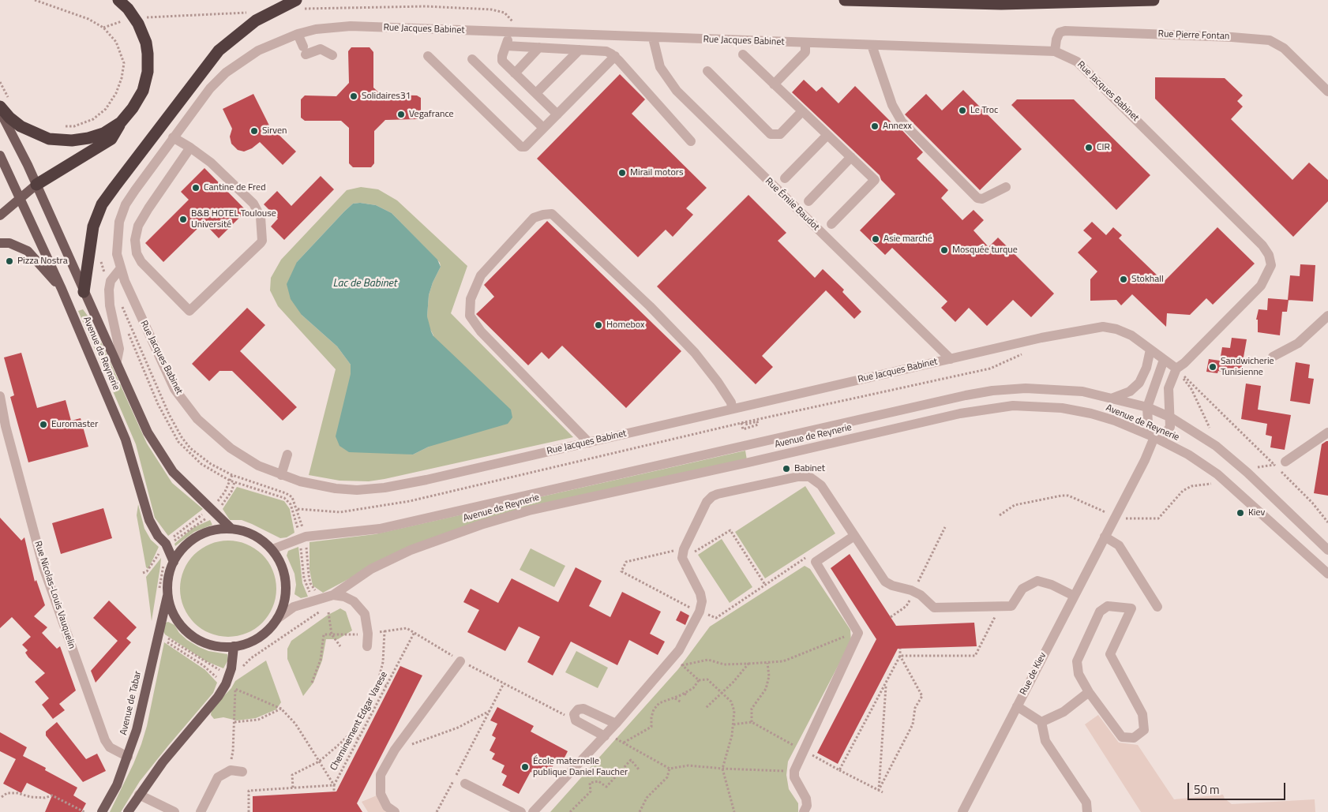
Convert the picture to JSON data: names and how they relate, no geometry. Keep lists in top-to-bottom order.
{
  "streets": {
    "main road": ["Avenue de Reynerie", "Avenue de Tabar"],
    "street": [
      "Rue Jacques Babinet",
      "Rue Pierre Fontan",
      "Rue Émile Baudot",
      "Rue Nicolas-Louis Vauquelin",
      "Rue de Kiev"
    ],
    "path": ["Cheminement Edgar Varese"]
  },
  "crossings": [
    ["Rue Jacques Babinet", "Rue Pierre Fontan"],
    ["Rue Jacques Babinet", "Rue Émile Baudot"],
    ["Rue Jacques Babinet", "Avenue de Reynerie"],
    ["Rue Jacques Babinet", "Rue de Kiev"],
    ["Avenue de Reynerie", "Rue de Kiev"],
    ["Avenue de Reynerie", "Avenue de Tabar"],
    ["Rue Nicolas-Louis Vauquelin", "Avenue de Tabar"]
  ],
  "water": ["Lac de Babinet"],
  "places": [
    "Solidaires31",
    "Le Troc",
    "Vegafrance",
    "Annexx",
    "Sirven",
    "CIR",
    "Mirail motors",
    "Cantine de Fred",
    "B&B HOTEL Toulouse Université",
    "Asie marché",
    "Mosquée turque",
    "Pizza Nostra",
    "Stokhall",
    "Homebox",
    "Sandwicherie Tunisienne",
    "Euromaster",
    "Babinet",
    "Kiev",
    "École maternelle publique Daniel Faucher"
  ],
  "scale_bar": "50 m"
}
